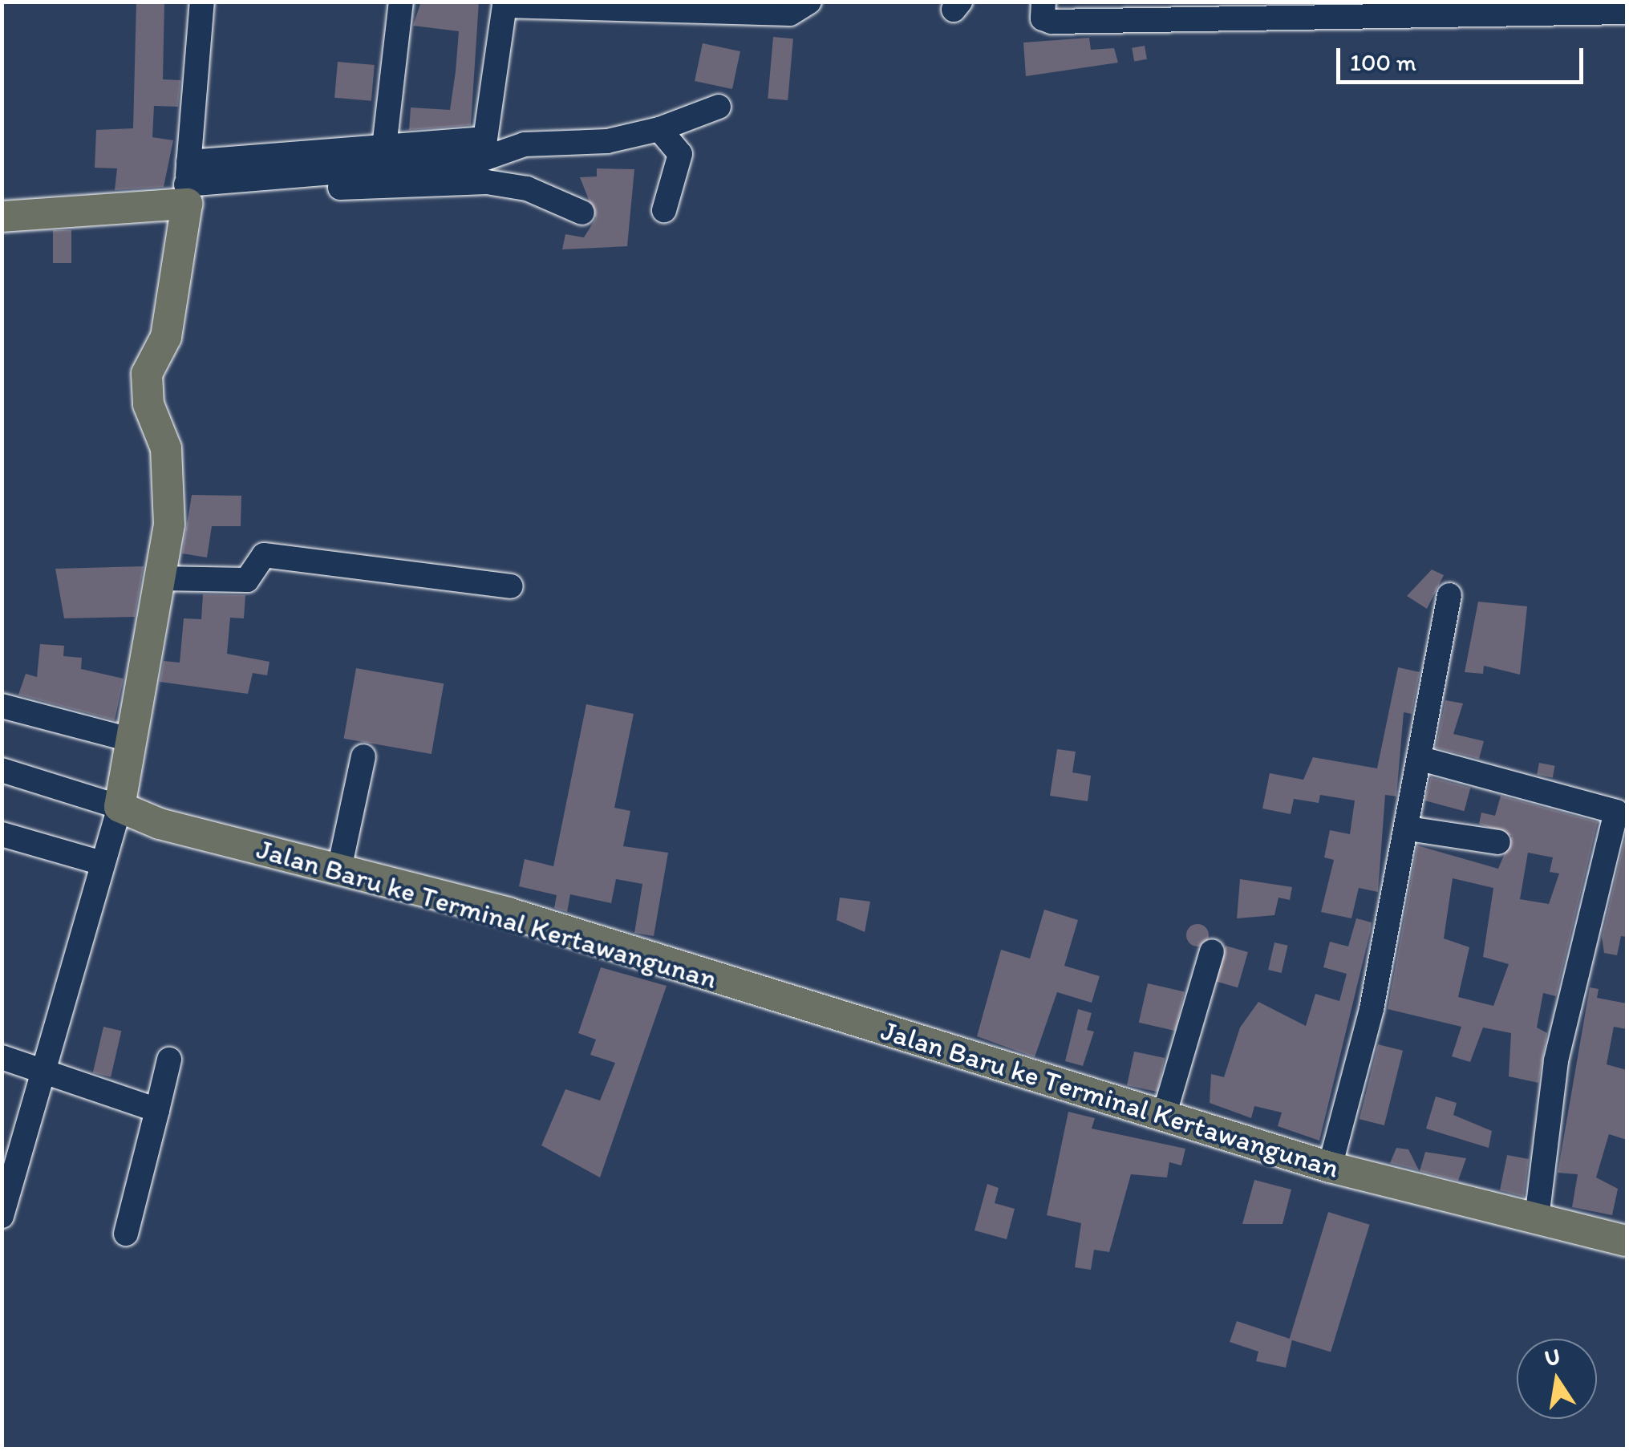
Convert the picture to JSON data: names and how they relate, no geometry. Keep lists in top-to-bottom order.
{
  "streets": {
    "main road": ["Jalan Baru ke Terminal Kertawangunan"]
  },
  "scale_bar": "100 m",
  "north": "top"
}
